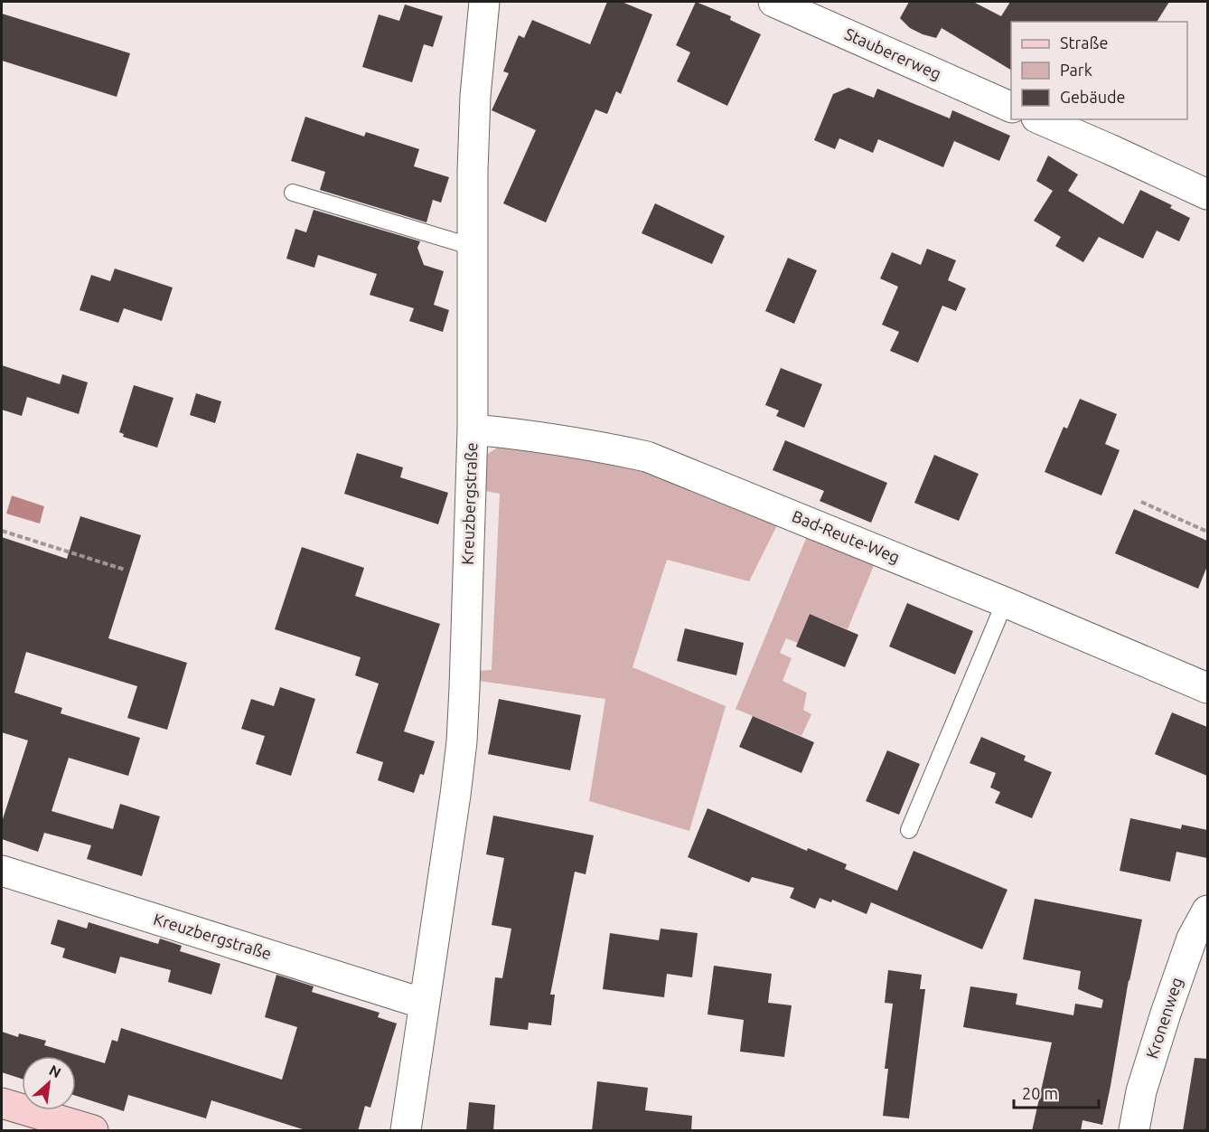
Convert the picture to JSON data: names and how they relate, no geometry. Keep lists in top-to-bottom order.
{
  "streets": {
    "street": [
      "Staubererweg",
      "Kreuzbergstraße",
      "Bad-Reute-Weg",
      "Kronenweg"
    ]
  },
  "crossings": [
    ["Kreuzbergstraße", "Bad-Reute-Weg"]
  ],
  "legend": ["Straße", "Park", "Gebäude"],
  "scale_bar": "20 m",
  "north": "top right"
}
